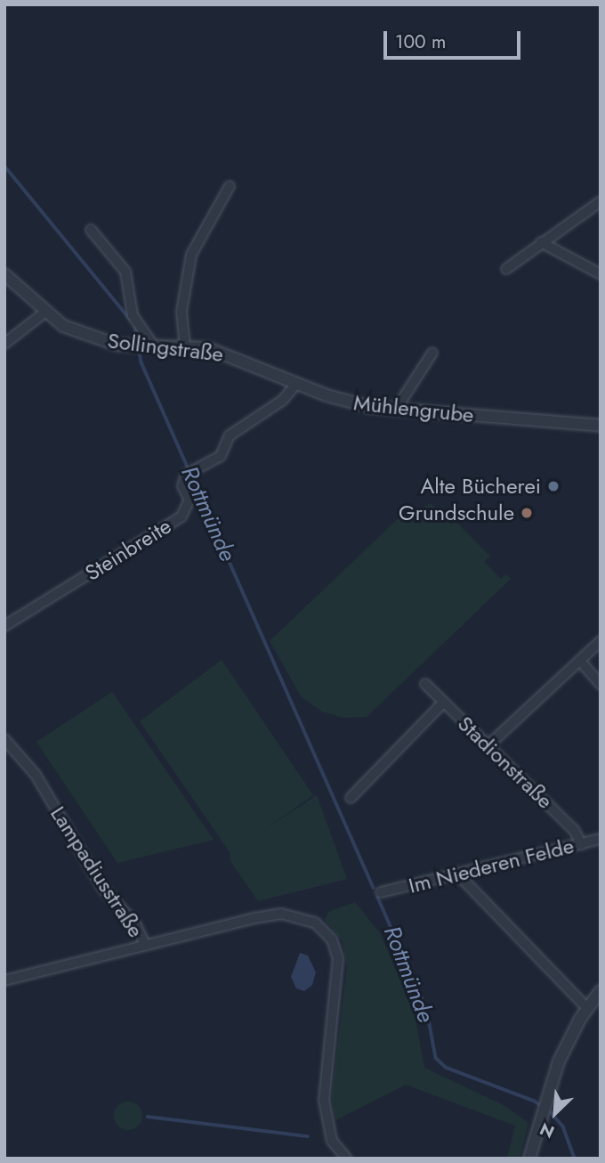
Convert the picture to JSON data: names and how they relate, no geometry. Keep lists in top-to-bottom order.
{
  "streets": {
    "street": [
      "Sollingstraße",
      "Mühlengrube",
      "Steinbreite",
      "Stadionstraße",
      "Im Niederen Felde",
      "Lampadiusstraße"
    ]
  },
  "crossings": [
    ["Sollingstraße", "Mühlengrube"],
    ["Mühlengrube", "Steinbreite"],
    ["Stadionstraße", "Im Niederen Felde"]
  ],
  "water": ["Rottmünde"],
  "places": ["Alte Bücherei", "Grundschule"],
  "scale_bar": "100 m",
  "north": "bottom left"
}
